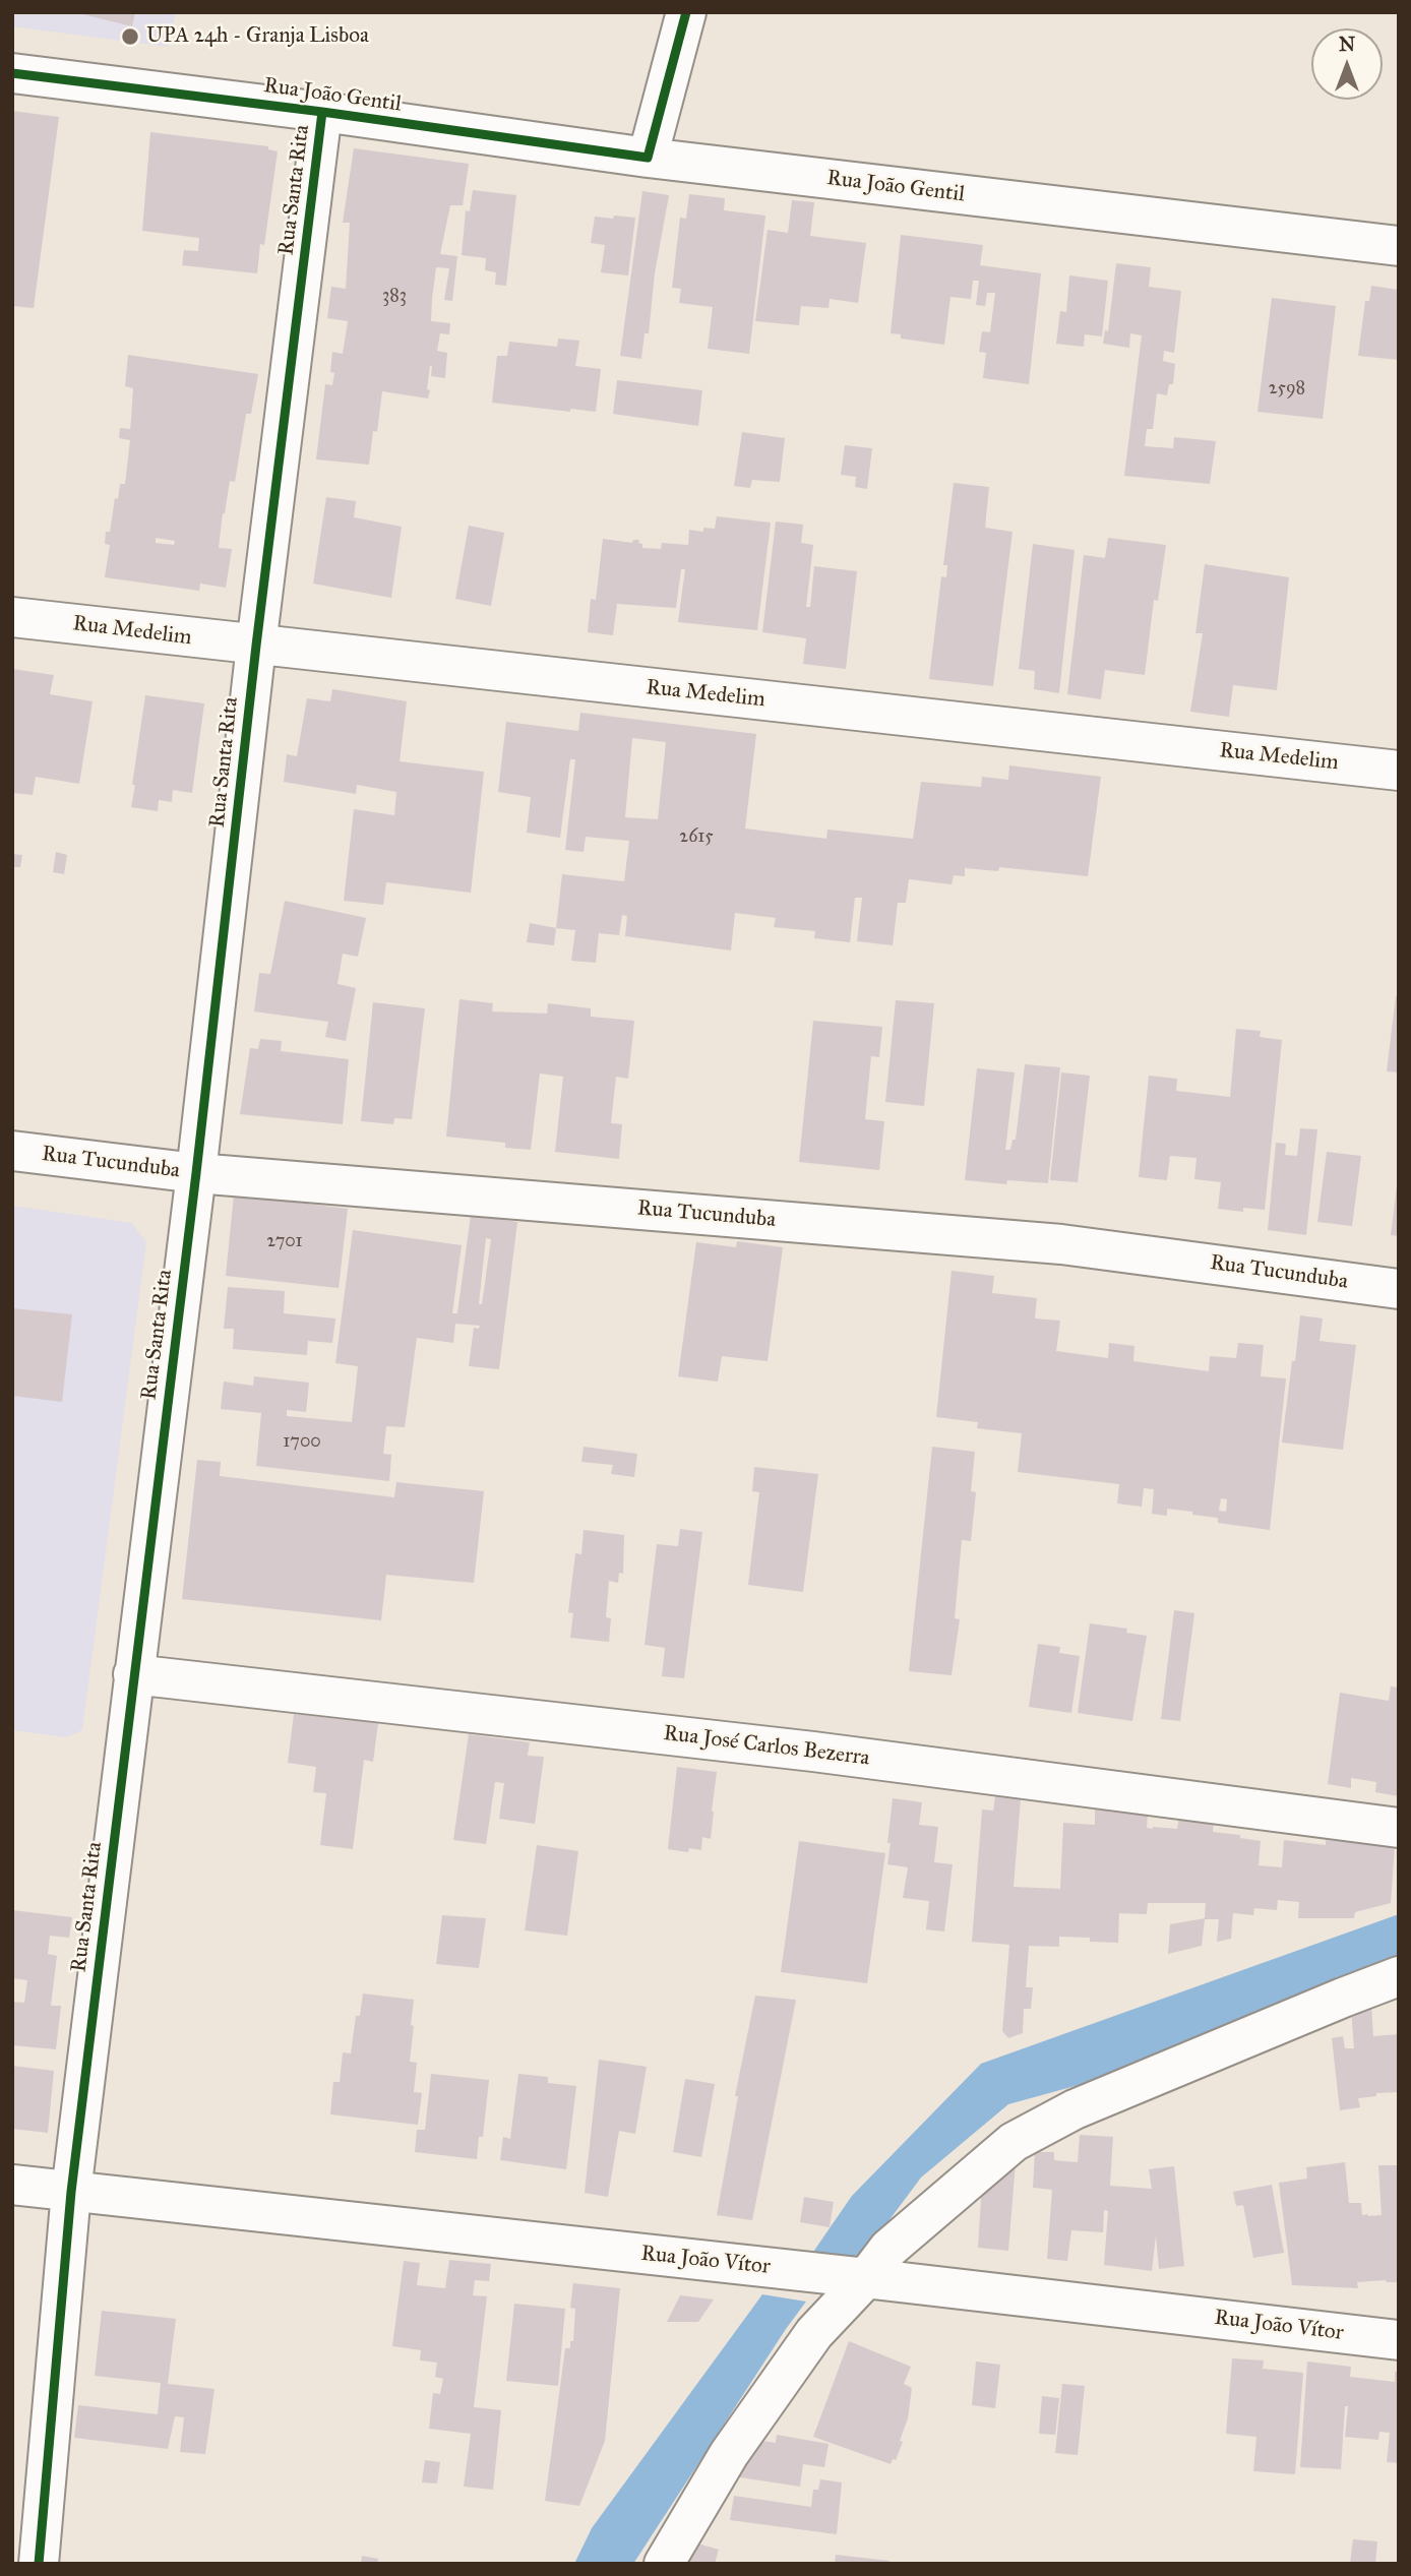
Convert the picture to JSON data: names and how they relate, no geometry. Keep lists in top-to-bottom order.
{
  "streets": {
    "street": [
      "Rua João Gentil",
      "Rua Santa Rita",
      "Rua Medelim",
      "Rua Tucunduba",
      "Rua José Carlos Bezerra",
      "Rua João Vítor"
    ]
  },
  "crossings": [
    ["Rua João Gentil", "Rua Santa Rita"],
    ["Rua Santa Rita", "Rua Medelim"],
    ["Rua Santa Rita", "Rua Tucunduba"],
    ["Rua Santa Rita", "Rua José Carlos Bezerra"],
    ["Rua Santa Rita", "Rua João Vítor"]
  ],
  "places": ["UPA 24h - Granja Lisboa"],
  "house_numbers": [
    "383",
    "2598",
    "2615",
    "2701",
    "1700"
  ],
  "north": "top"
}
